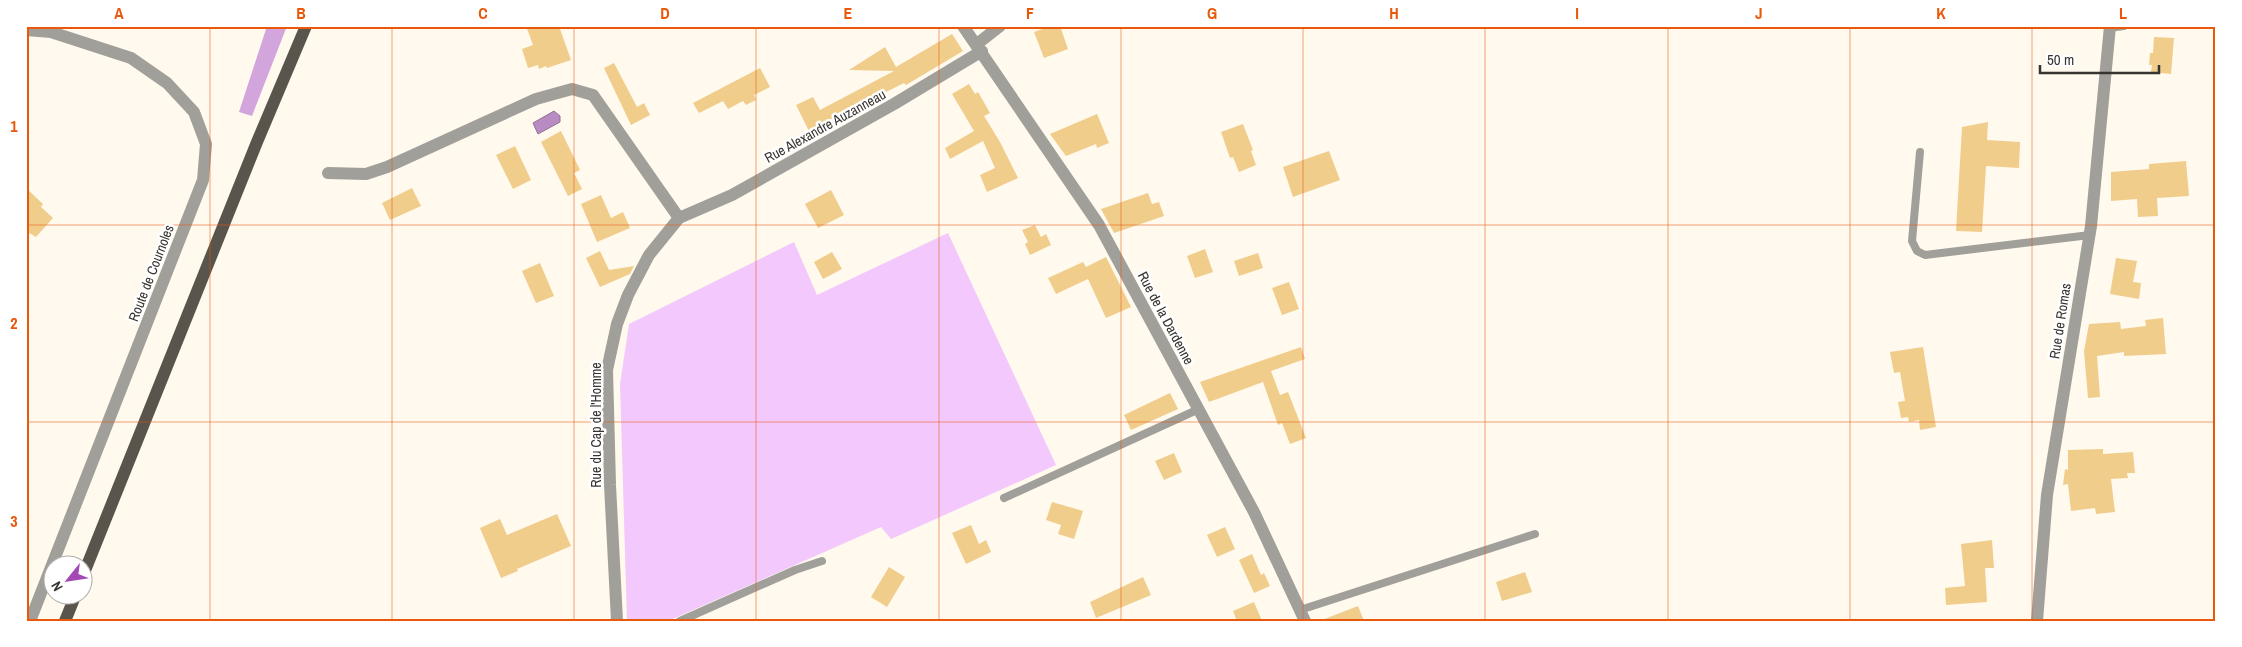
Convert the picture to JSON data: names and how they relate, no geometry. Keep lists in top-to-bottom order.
{
  "streets": {
    "street": [
      "Rue Alexandre Auzanneau",
      "Route de Cournoles",
      "Rue de la Dardenne",
      "Rue de Romas",
      "Rue du Cap de l'Homme"
    ]
  },
  "crossings": [
    ["Rue Alexandre Auzanneau", "Rue de la Dardenne"],
    ["Rue Alexandre Auzanneau", "Rue du Cap de l'Homme"]
  ],
  "scale_bar": "50 m",
  "north": "bottom left",
  "grid": {
    "columns": [
      "A",
      "B",
      "C",
      "D",
      "E",
      "F",
      "G",
      "H",
      "I",
      "J",
      "K",
      "L"
    ],
    "rows": ["1", "2", "3"]
  }
}
